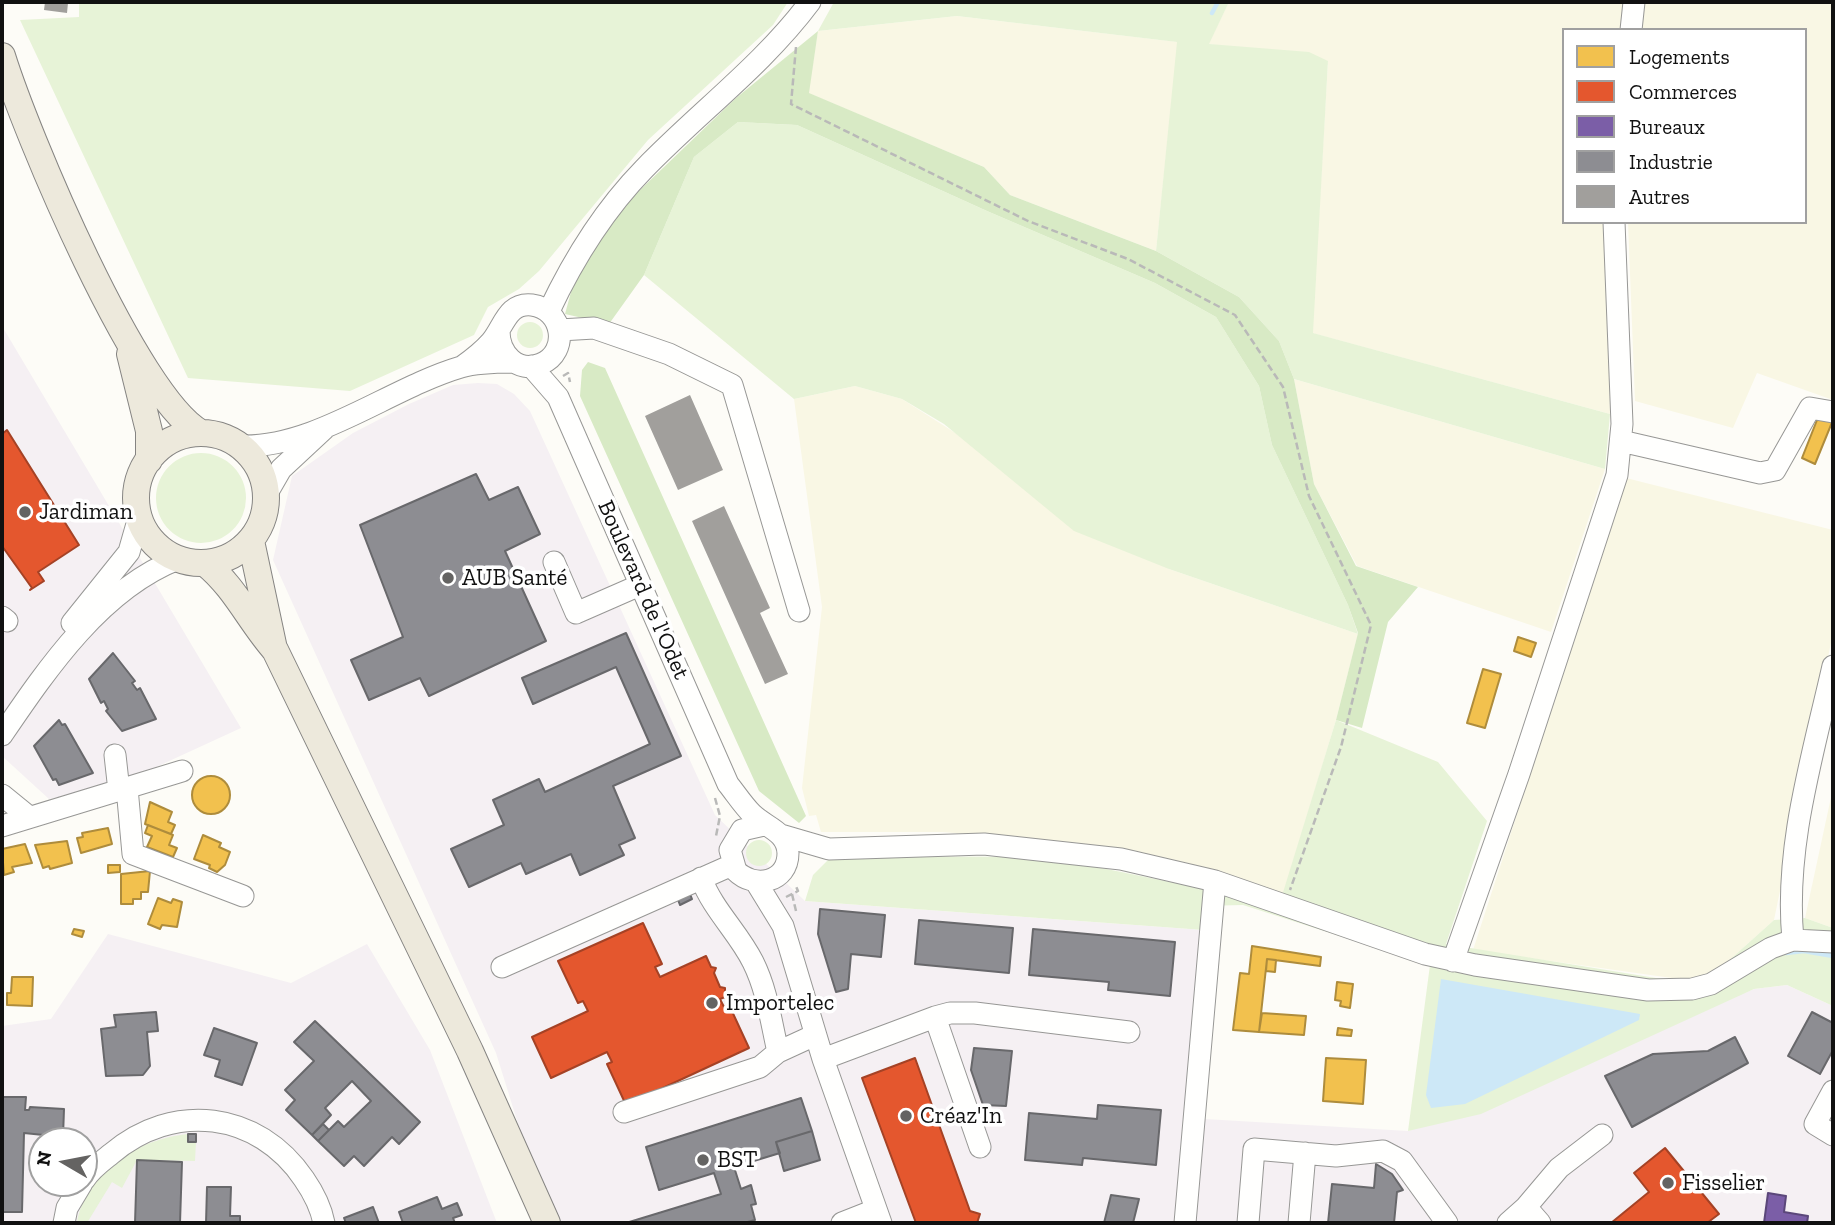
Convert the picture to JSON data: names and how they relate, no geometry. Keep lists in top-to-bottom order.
{
  "streets": {
    "street": ["Boulevard de l'Odet"]
  },
  "places": [
    "Jardiman",
    "AUB Santé",
    "Importelec",
    "Créaz'In",
    "BST",
    "Fisselier"
  ],
  "legend": [
    "Logements",
    "Commerces",
    "Bureaux",
    "Industrie",
    "Autres"
  ],
  "north": "left"
}
